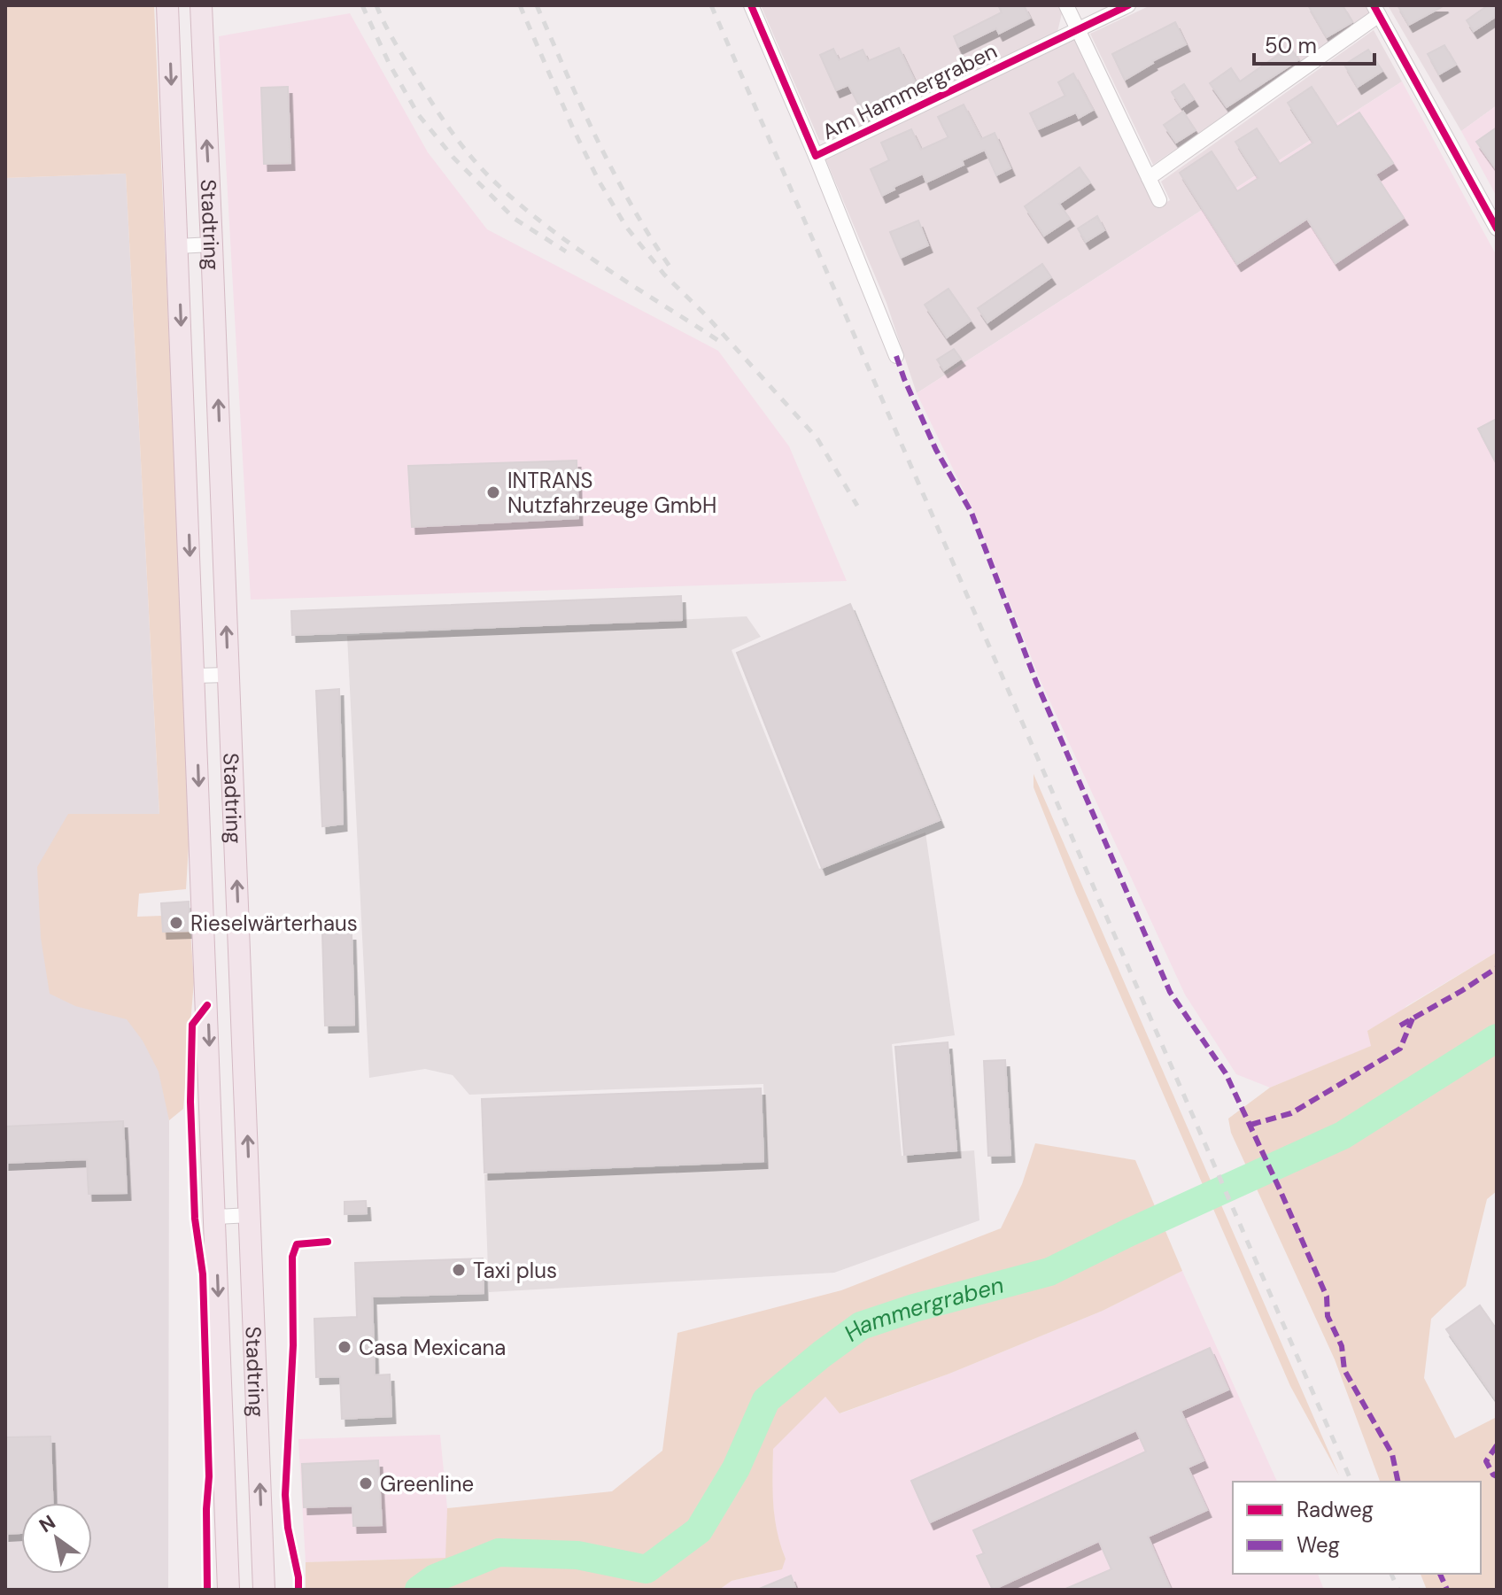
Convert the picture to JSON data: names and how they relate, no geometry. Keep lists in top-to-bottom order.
{
  "streets": {
    "main road": ["Stadtring"],
    "street": ["Am Hammergraben"]
  },
  "water": ["Hammergraben"],
  "places": [
    "INTRANS Nutzfahrzeuge GmbH",
    "Rieselwärterhaus",
    "Taxi plus",
    "Casa Mexicana",
    "Greenline"
  ],
  "legend": ["Radweg", "Weg"],
  "scale_bar": "50 m",
  "north": "top left"
}
